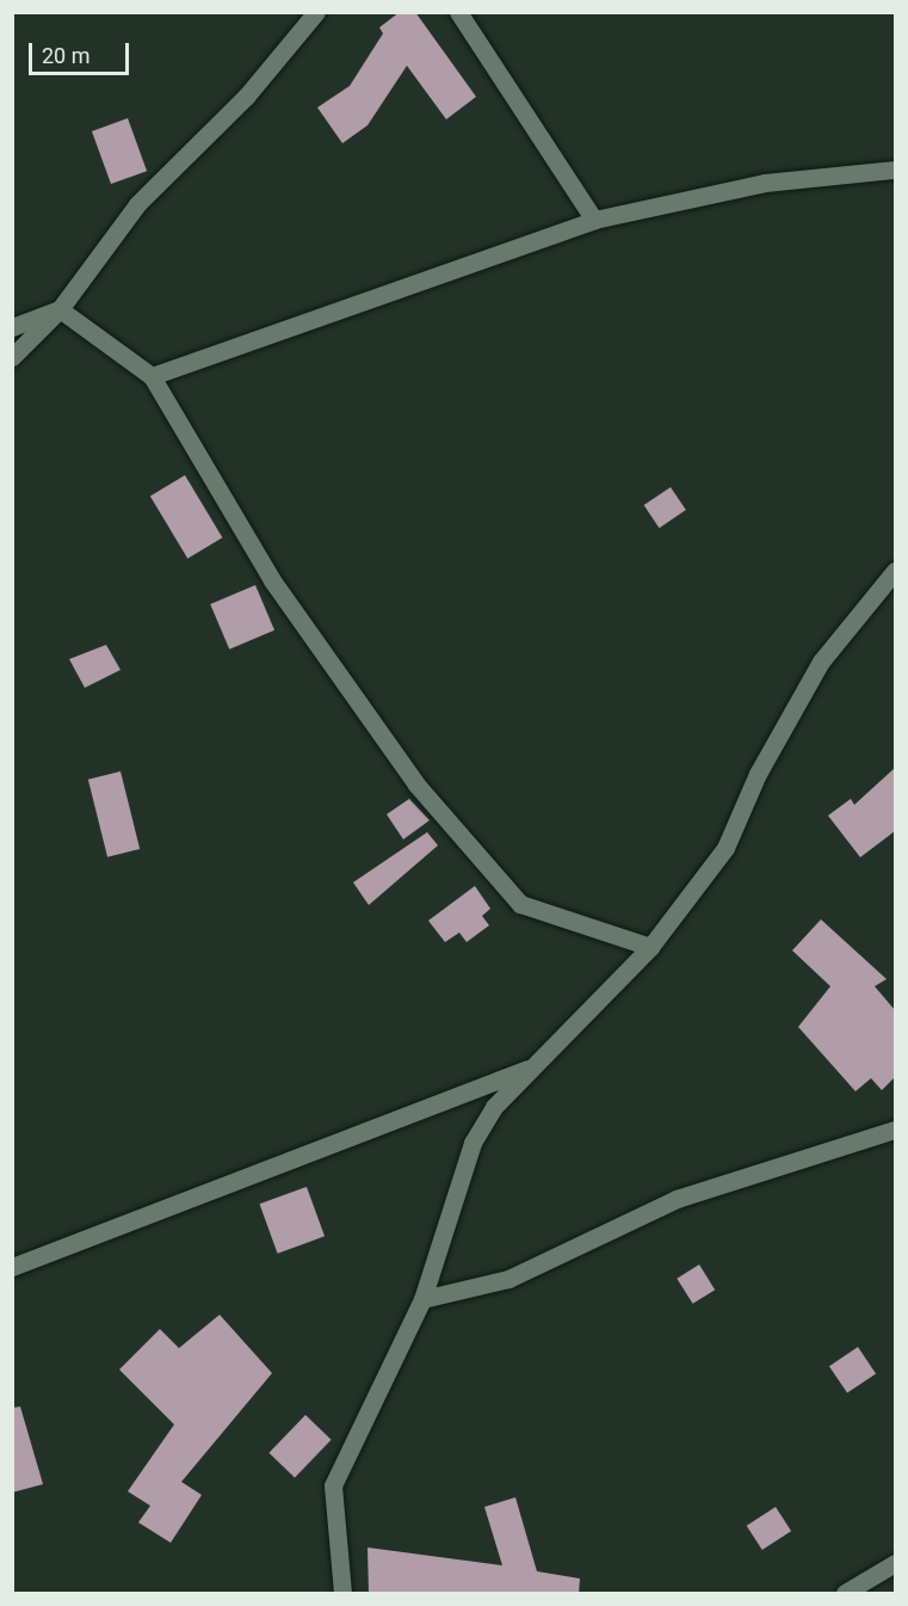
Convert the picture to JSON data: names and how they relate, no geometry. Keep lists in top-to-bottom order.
{
  "scale_bar": "20 m"
}
